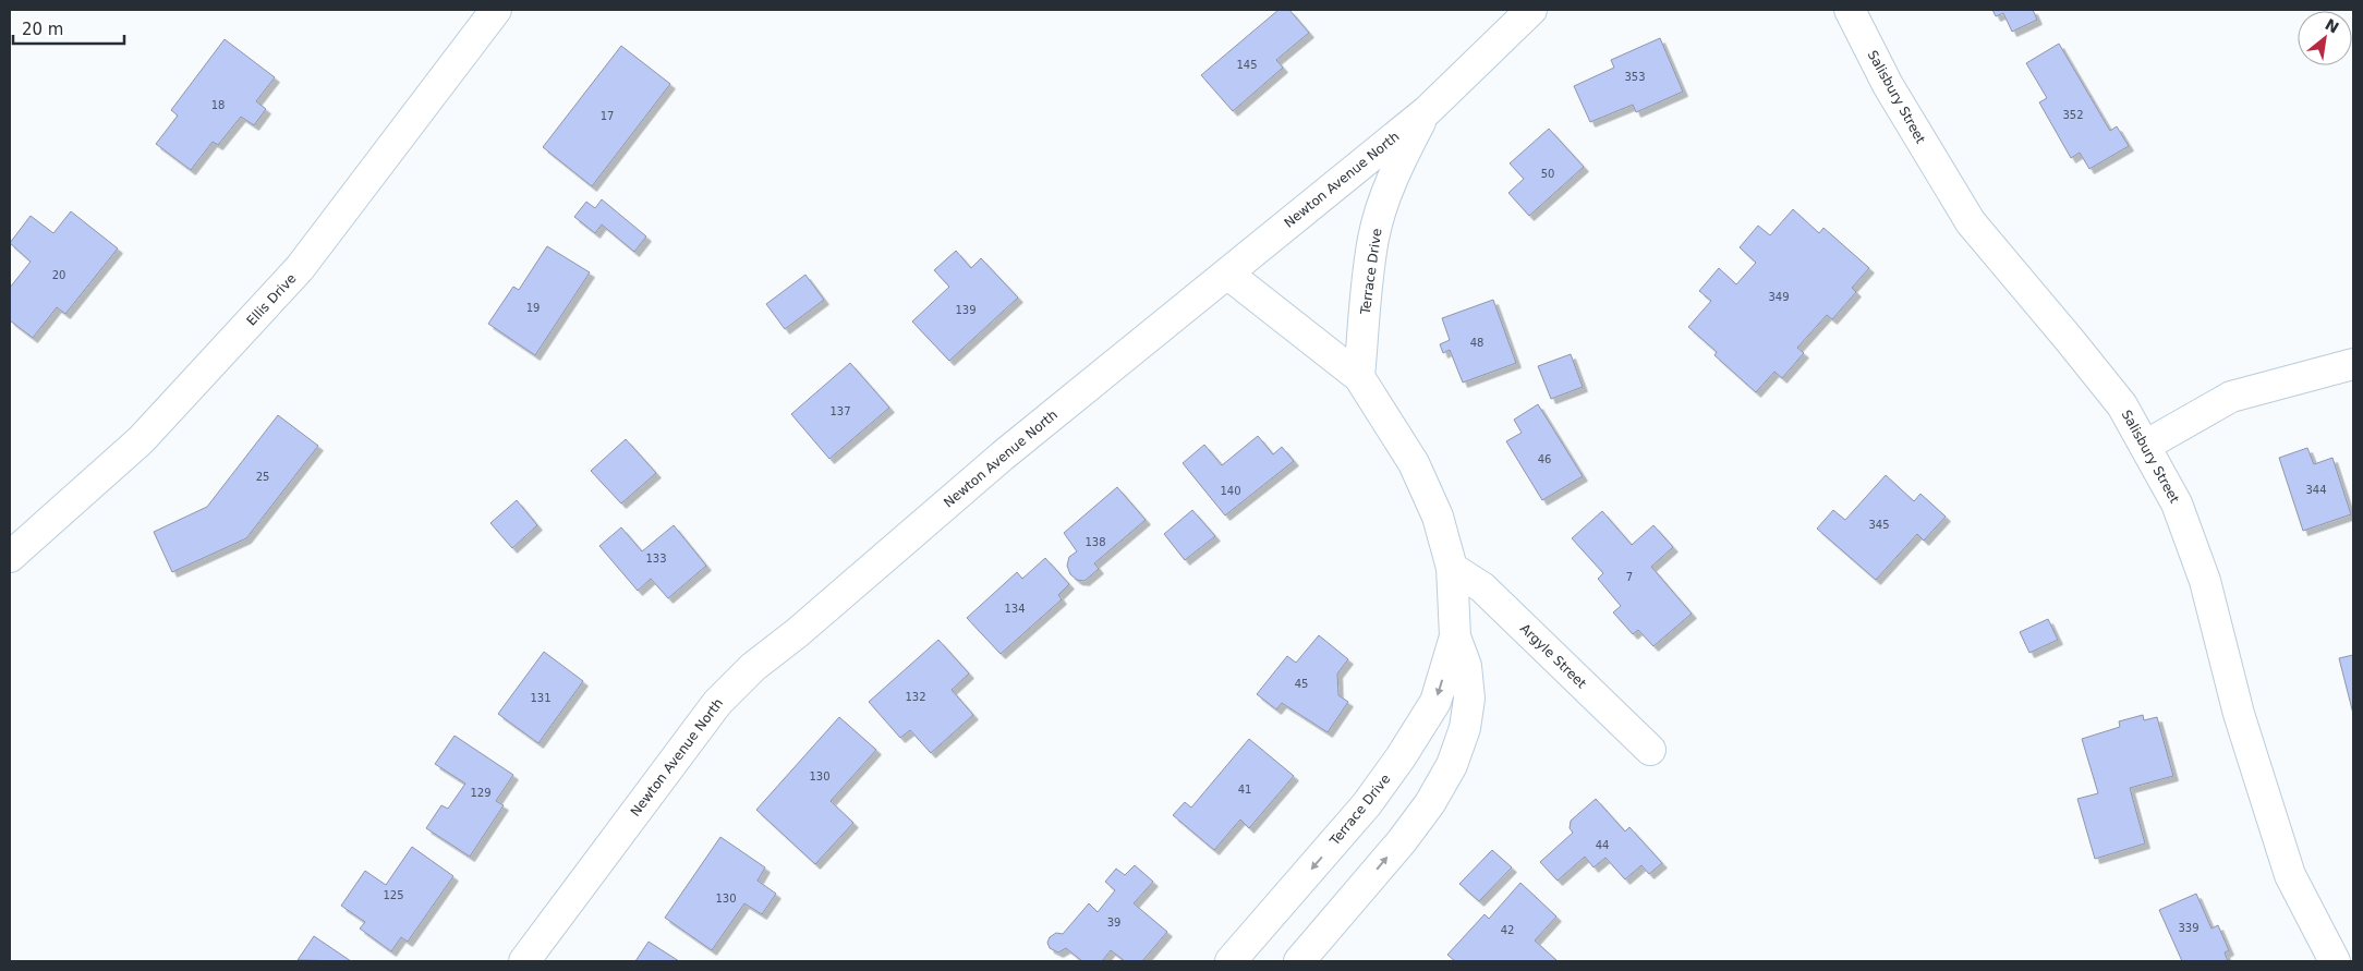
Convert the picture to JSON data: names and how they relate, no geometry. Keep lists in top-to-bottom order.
{
  "streets": {
    "street": [
      "Salisbury Street",
      "Newton Avenue North",
      "Terrace Drive",
      "Ellis Drive",
      "Argyle Street"
    ]
  },
  "crossings": [
    ["Newton Avenue North", "Terrace Drive"],
    ["Terrace Drive", "Argyle Street"]
  ],
  "house_numbers": [
    "145",
    "353",
    "18",
    "352",
    "17",
    "50",
    "20",
    "349",
    "19",
    "139",
    "48",
    "137",
    "46",
    "25",
    "344",
    "140",
    "345",
    "138",
    "133",
    "7",
    "134",
    "45",
    "132",
    "131",
    "130",
    "41",
    "129",
    "44",
    "125",
    "130",
    "39",
    "339",
    "42"
  ],
  "scale_bar": "20 m",
  "north": "top right"
}
